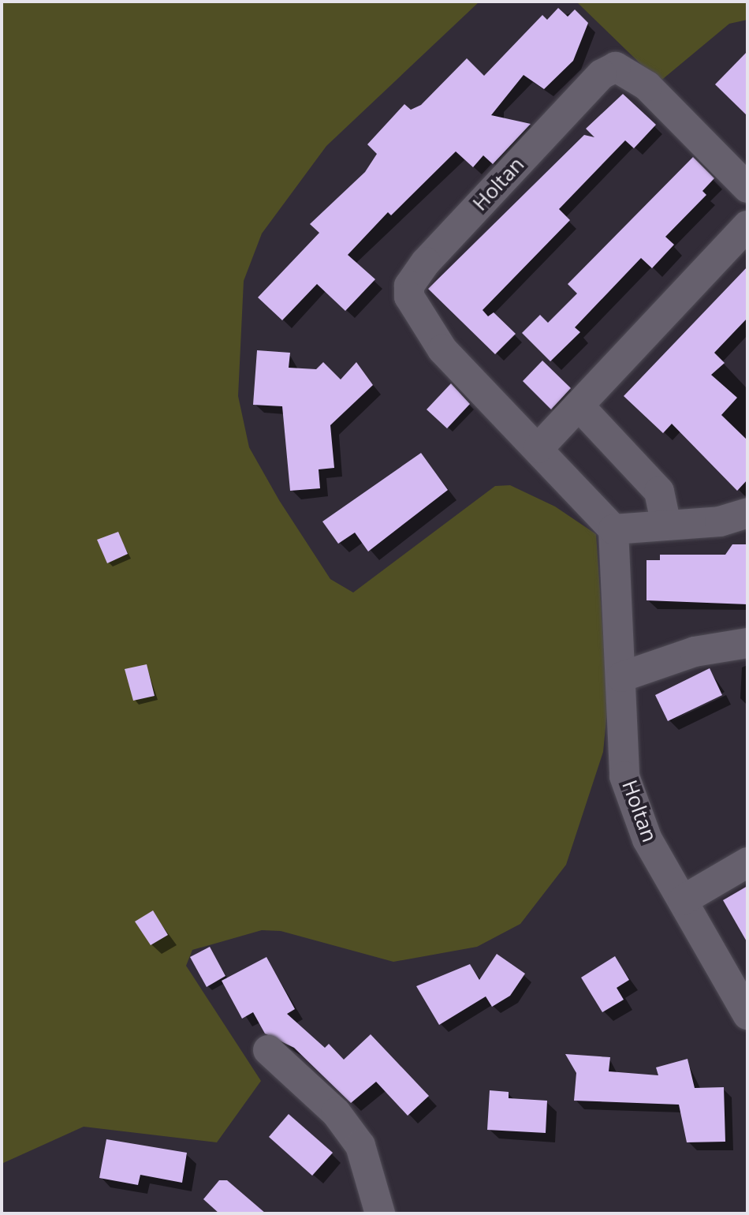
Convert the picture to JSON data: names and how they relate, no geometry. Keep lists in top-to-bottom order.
{
  "streets": {
    "street": ["Holtan"]
  }
}
